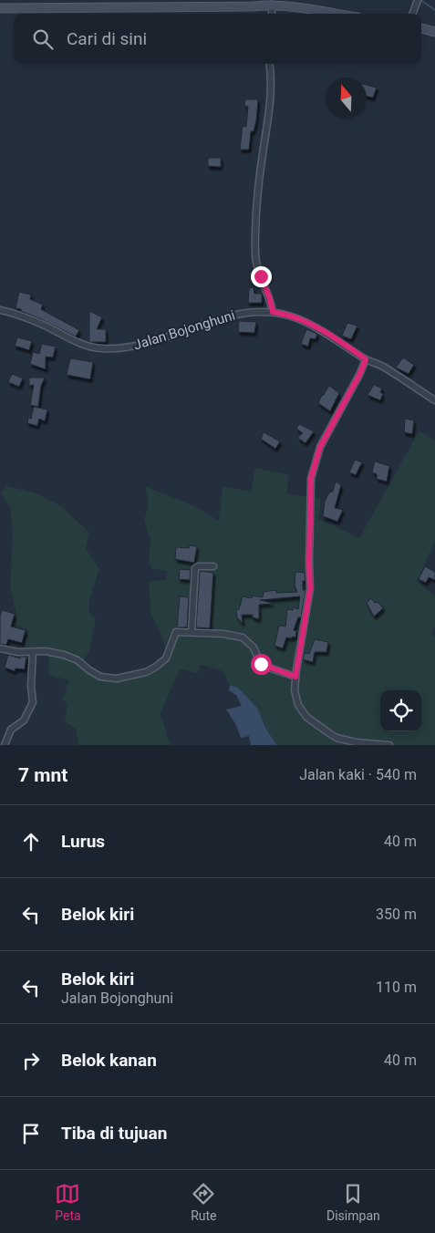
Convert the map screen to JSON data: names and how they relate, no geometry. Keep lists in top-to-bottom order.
{
  "streets": {
    "street": ["Jalan Bojonghuni"]
  },
  "north": "top",
  "page": {
    "search": "Cari di sini",
    "heading": ["7 mnt", "Jalan kaki · 540 m"],
    "list": [
      ["Lurus", "40 m"],
      ["Belok kiri", "350 m"],
      ["Belok kiri", "Jalan Bojonghuni", "110 m"],
      ["Belok kanan", "40 m"],
      "Tiba di tujuan"
    ],
    "nav": ["Peta", "Rute", "Disimpan"]
  }
}
